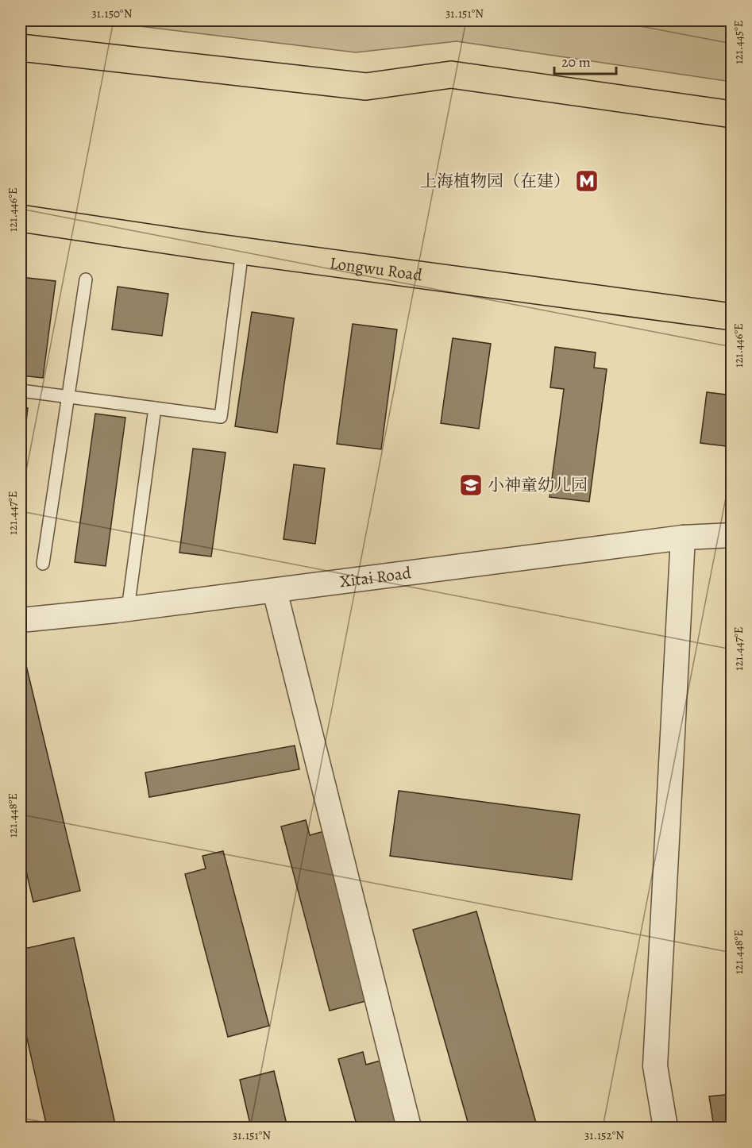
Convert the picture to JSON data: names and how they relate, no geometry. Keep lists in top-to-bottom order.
{
  "streets": {
    "main road": ["Longwu Road"],
    "street": ["Xitai Road"]
  },
  "places": {
    "metro station": ["上海植物园（在建）"],
    "school or university": ["小神童幼儿园"]
  },
  "scale_bar": "20 m",
  "coordinates": [
    "31.150°N",
    "31.151°N",
    "121.445°E",
    "121.446°E",
    "121.447°E",
    "121.448°E",
    "31.152°N"
  ]
}
